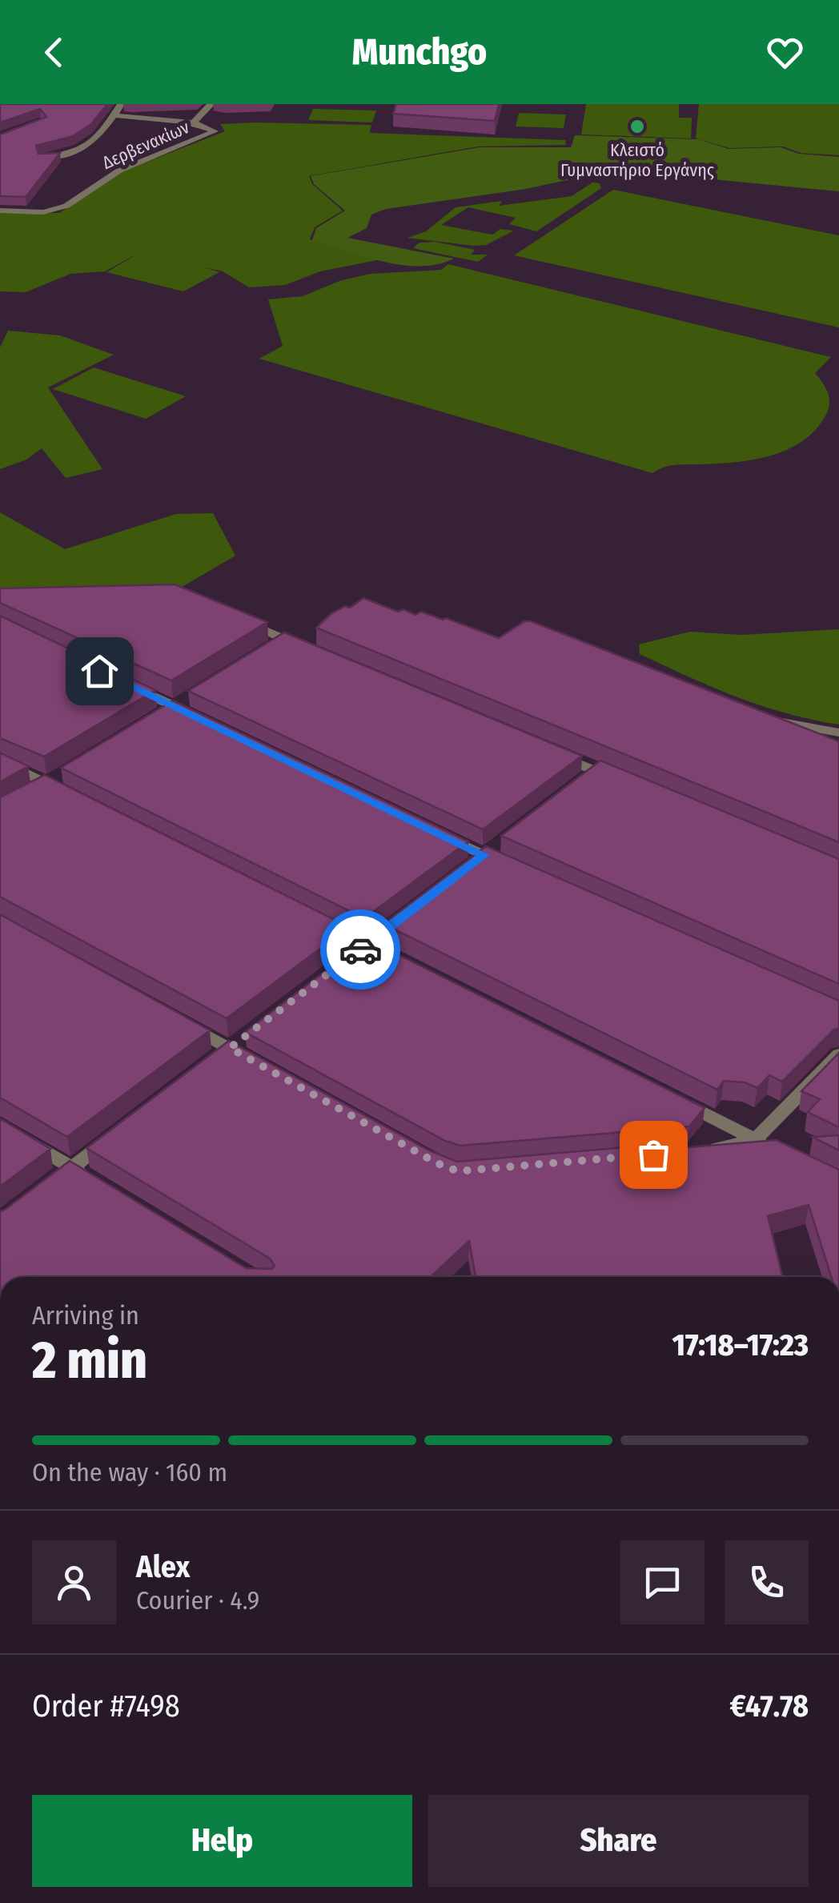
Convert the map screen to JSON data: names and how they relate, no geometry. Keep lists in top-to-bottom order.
{
  "streets": {
    "street": ["Δερβενακίων"]
  },
  "places": ["Κλειστό Γυμναστήριο Εργάνης"],
  "page": {
    "header": "Munchgo",
    "heading": ["2 min", "Arriving in", "17:18–17:23"],
    "panel": [
      "Alex",
      "Courier · 4.9",
      "Order #7498",
      "€47.78"
    ],
    "bar": "On the way · 160 m",
    "buttons": ["Help", "Share"]
  }
}
